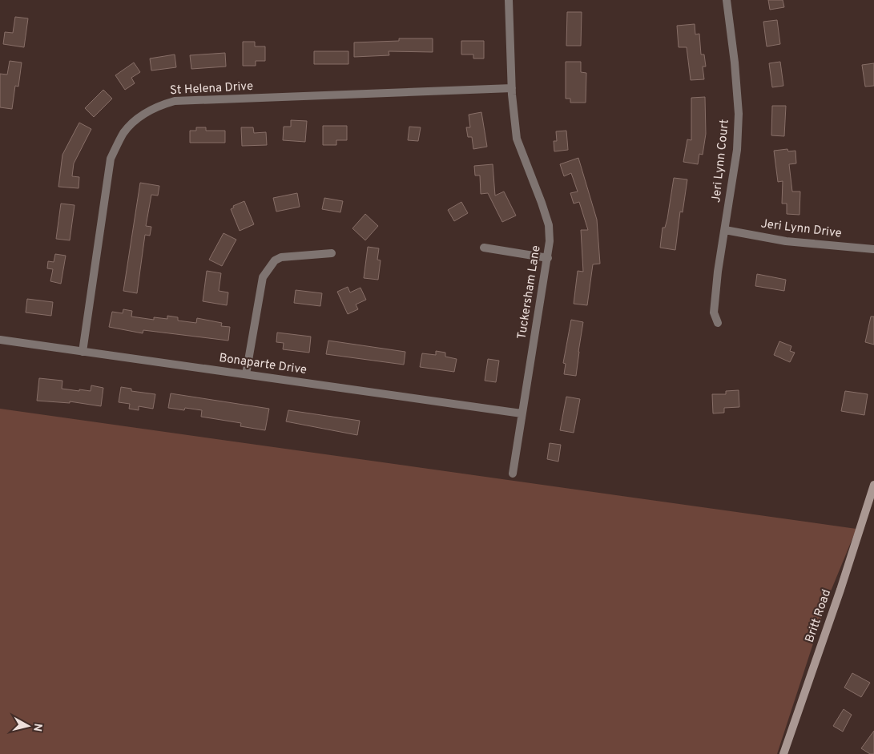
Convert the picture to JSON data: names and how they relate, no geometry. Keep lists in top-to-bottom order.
{
  "streets": {
    "street": [
      "St Helena Drive",
      "Jeri Lynn Court",
      "Jeri Lynn Drive",
      "Tuckersham Lane",
      "Bonaparte Drive",
      "Britt Road"
    ]
  },
  "crossings": [
    ["St Helena Drive", "Tuckersham Lane"],
    ["St Helena Drive", "Bonaparte Drive"],
    ["Jeri Lynn Court", "Jeri Lynn Drive"],
    ["Tuckersham Lane", "Bonaparte Drive"]
  ],
  "north": "right"
}
